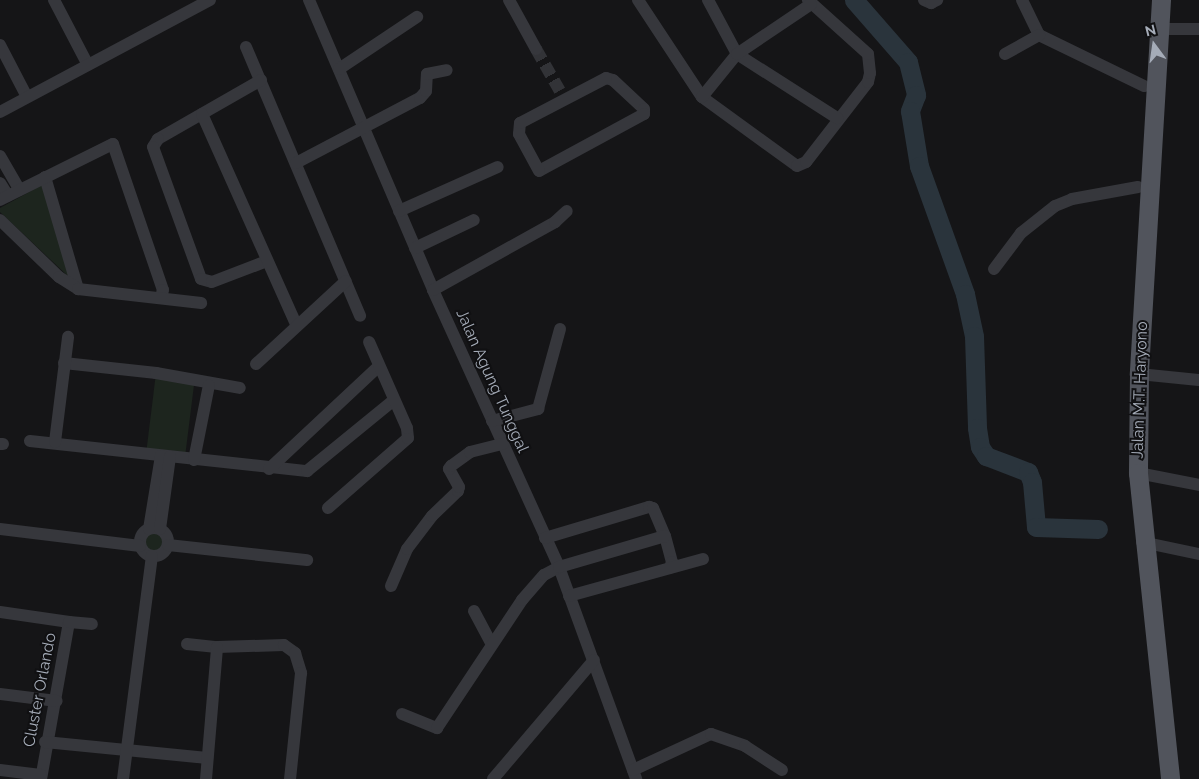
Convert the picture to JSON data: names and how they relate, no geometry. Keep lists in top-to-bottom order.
{
  "streets": {
    "main road": ["Jalan M.T. Haryono"],
    "street": ["Jalan Agung Tunggal", "Cluster Orlando"]
  },
  "north": "top"
}
